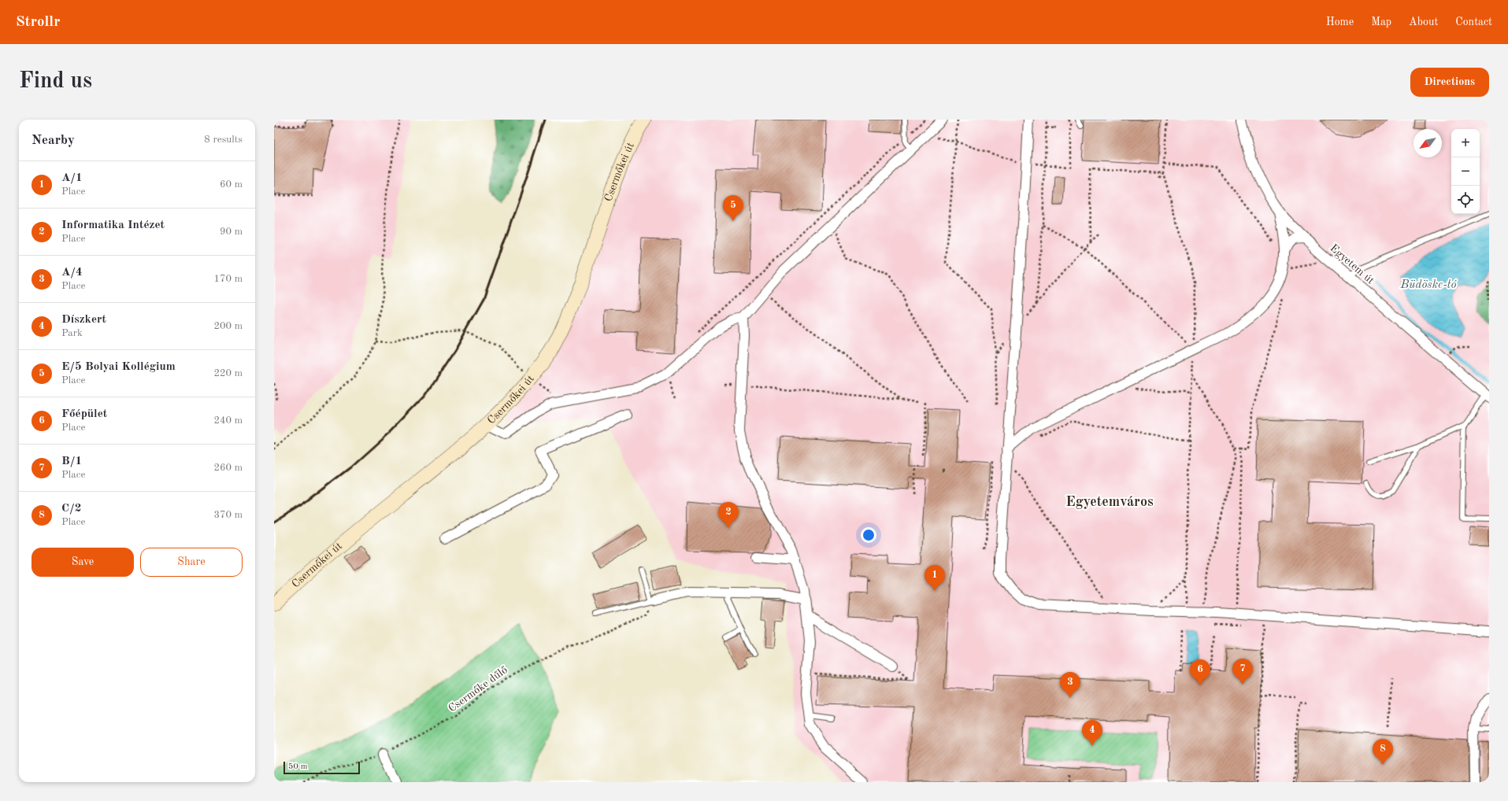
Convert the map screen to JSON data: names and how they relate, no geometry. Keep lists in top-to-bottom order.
{
  "streets": {
    "main road": ["Csermőkei út"],
    "street": ["Egyetem út"],
    "path": ["Csermőke dűlő"]
  },
  "districts": ["Egyetemváros"],
  "water": ["Büdöske-tó"],
  "scale_bar": "50 m",
  "north": "bottom left",
  "page": {
    "header": "Strollr",
    "nav": [
      "Home",
      "Map",
      "About",
      "Contact"
    ],
    "buttons": [
      "Directions",
      ["Save", "Share"]
    ],
    "title": "Find us",
    "heading": ["Nearby", "8 results"],
    "map_buttons": ["+", "−"],
    "list": [
      {
        "mark": "1",
        "name": "A/1",
        "note": "Place",
        "value": "60 m"
      },
      {
        "mark": "2",
        "name": "Informatika Intézet",
        "note": "Place",
        "value": "90 m"
      },
      {
        "mark": "3",
        "name": "A/4",
        "note": "Place",
        "value": "170 m"
      },
      {
        "mark": "4",
        "name": "Díszkert",
        "note": "Park",
        "value": "200 m"
      },
      {
        "mark": "5",
        "name": "E/5 Bolyai Kollégium",
        "note": "Place",
        "value": "220 m"
      },
      {
        "mark": "6",
        "name": "Főépület",
        "note": "Place",
        "value": "240 m"
      },
      {
        "mark": "7",
        "name": "B/1",
        "note": "Place",
        "value": "260 m"
      },
      {
        "mark": "8",
        "name": "C/2",
        "note": "Place",
        "value": "370 m"
      }
    ],
    "pins": [
      "5",
      "2",
      "1",
      "7",
      "6",
      "3",
      "4",
      "8"
    ],
    "scale": "50 m"
  }
}
